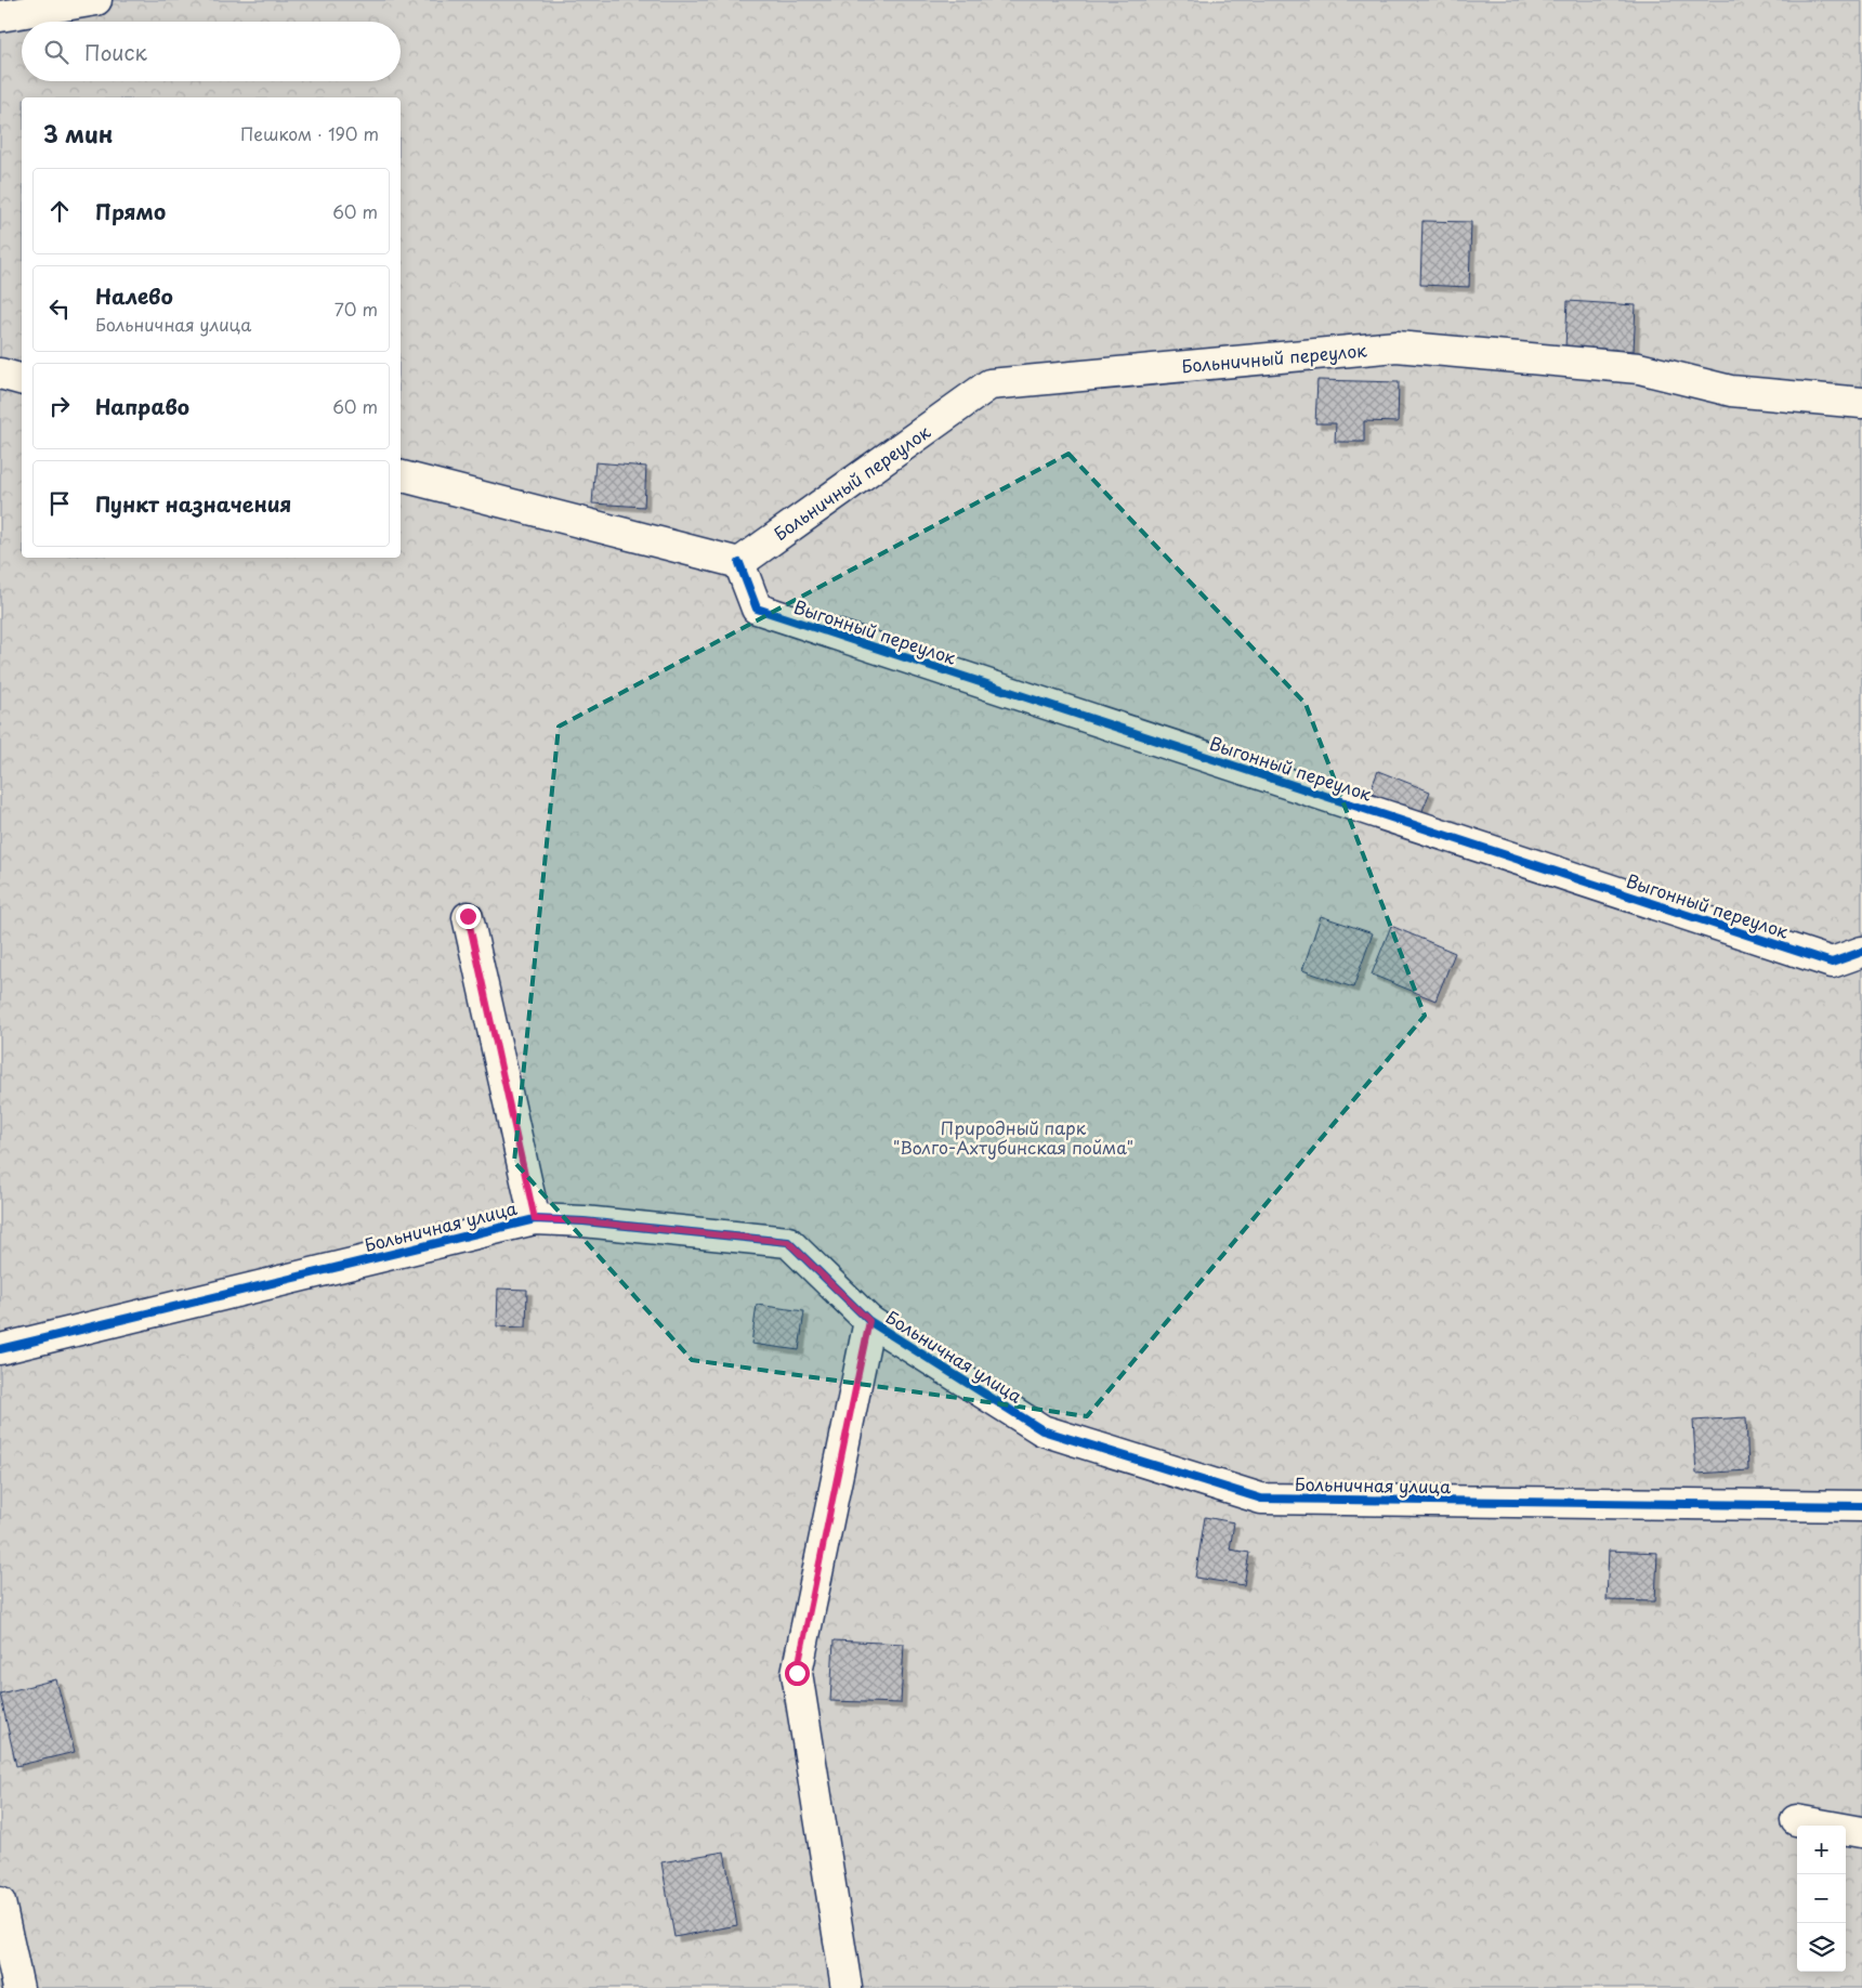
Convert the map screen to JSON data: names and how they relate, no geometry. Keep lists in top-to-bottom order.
{
  "streets": {
    "street": ["Больничный переулок", "Выгонный переулок", "Больничная улица"]
  },
  "crossings": [
    ["Больничный переулок", "Выгонный переулок"]
  ],
  "parks": ["Природный парк \"Волго-Ахтубинская пойма\""],
  "page": {
    "search": "Поиск",
    "heading": ["3 мин", "Пешком · 190 m"],
    "list": [
      ["Прямо", "60 m"],
      ["Налево", "Больничная улица", "70 m"],
      ["Направо", "60 m"],
      "Пункт назначения"
    ],
    "map_buttons": ["+", "−"]
  }
}
